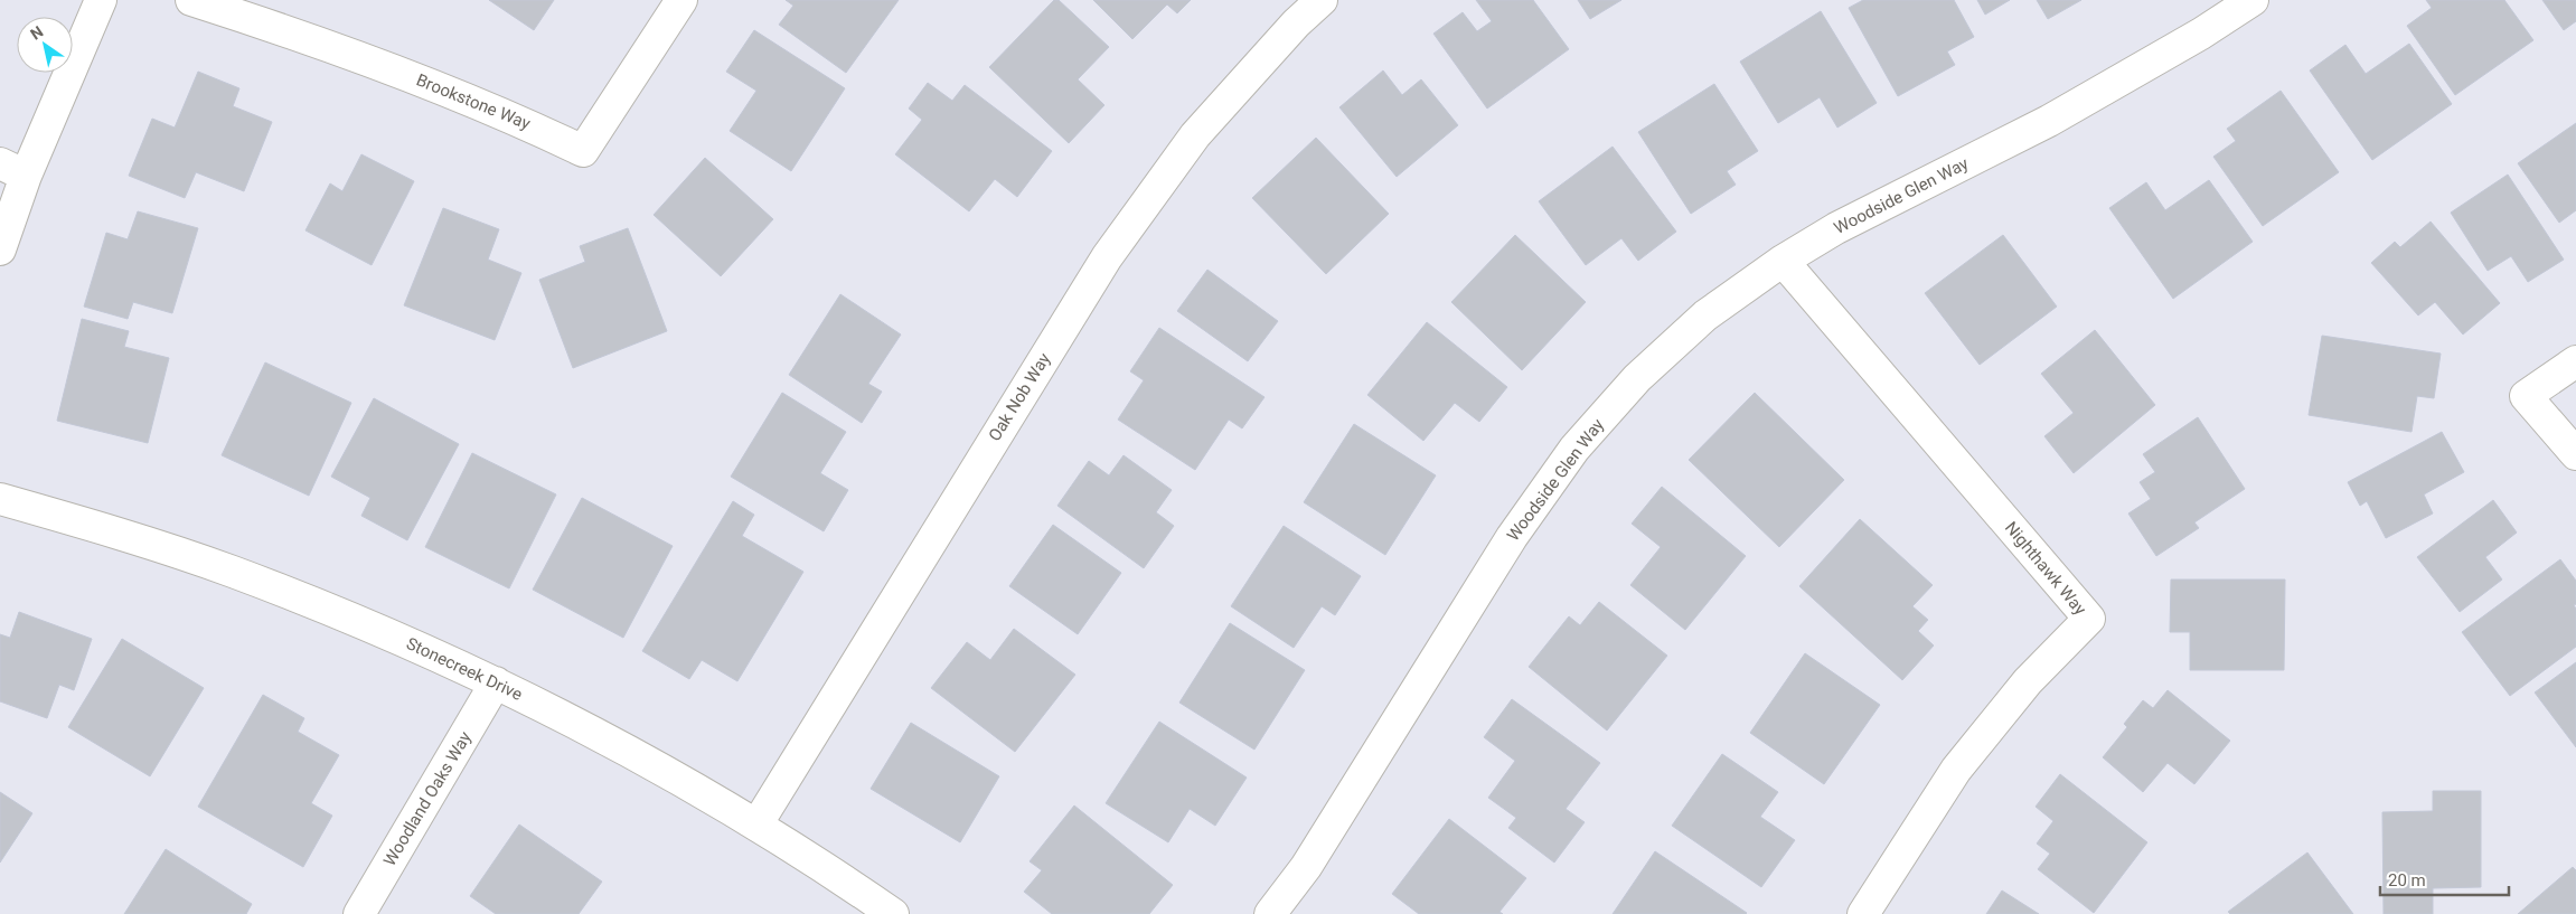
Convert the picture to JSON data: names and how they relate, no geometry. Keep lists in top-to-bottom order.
{
  "streets": {
    "street": [
      "Brookstone Way",
      "Woodside Glen Way",
      "Oak Nob Way",
      "Nighthawk Way",
      "Stonecreek Drive",
      "Woodland Oaks Way"
    ]
  },
  "crossings": [
    ["Woodside Glen Way", "Nighthawk Way"],
    ["Oak Nob Way", "Stonecreek Drive"],
    ["Stonecreek Drive", "Woodland Oaks Way"]
  ],
  "scale_bar": "20 m",
  "north": "top left"
}
